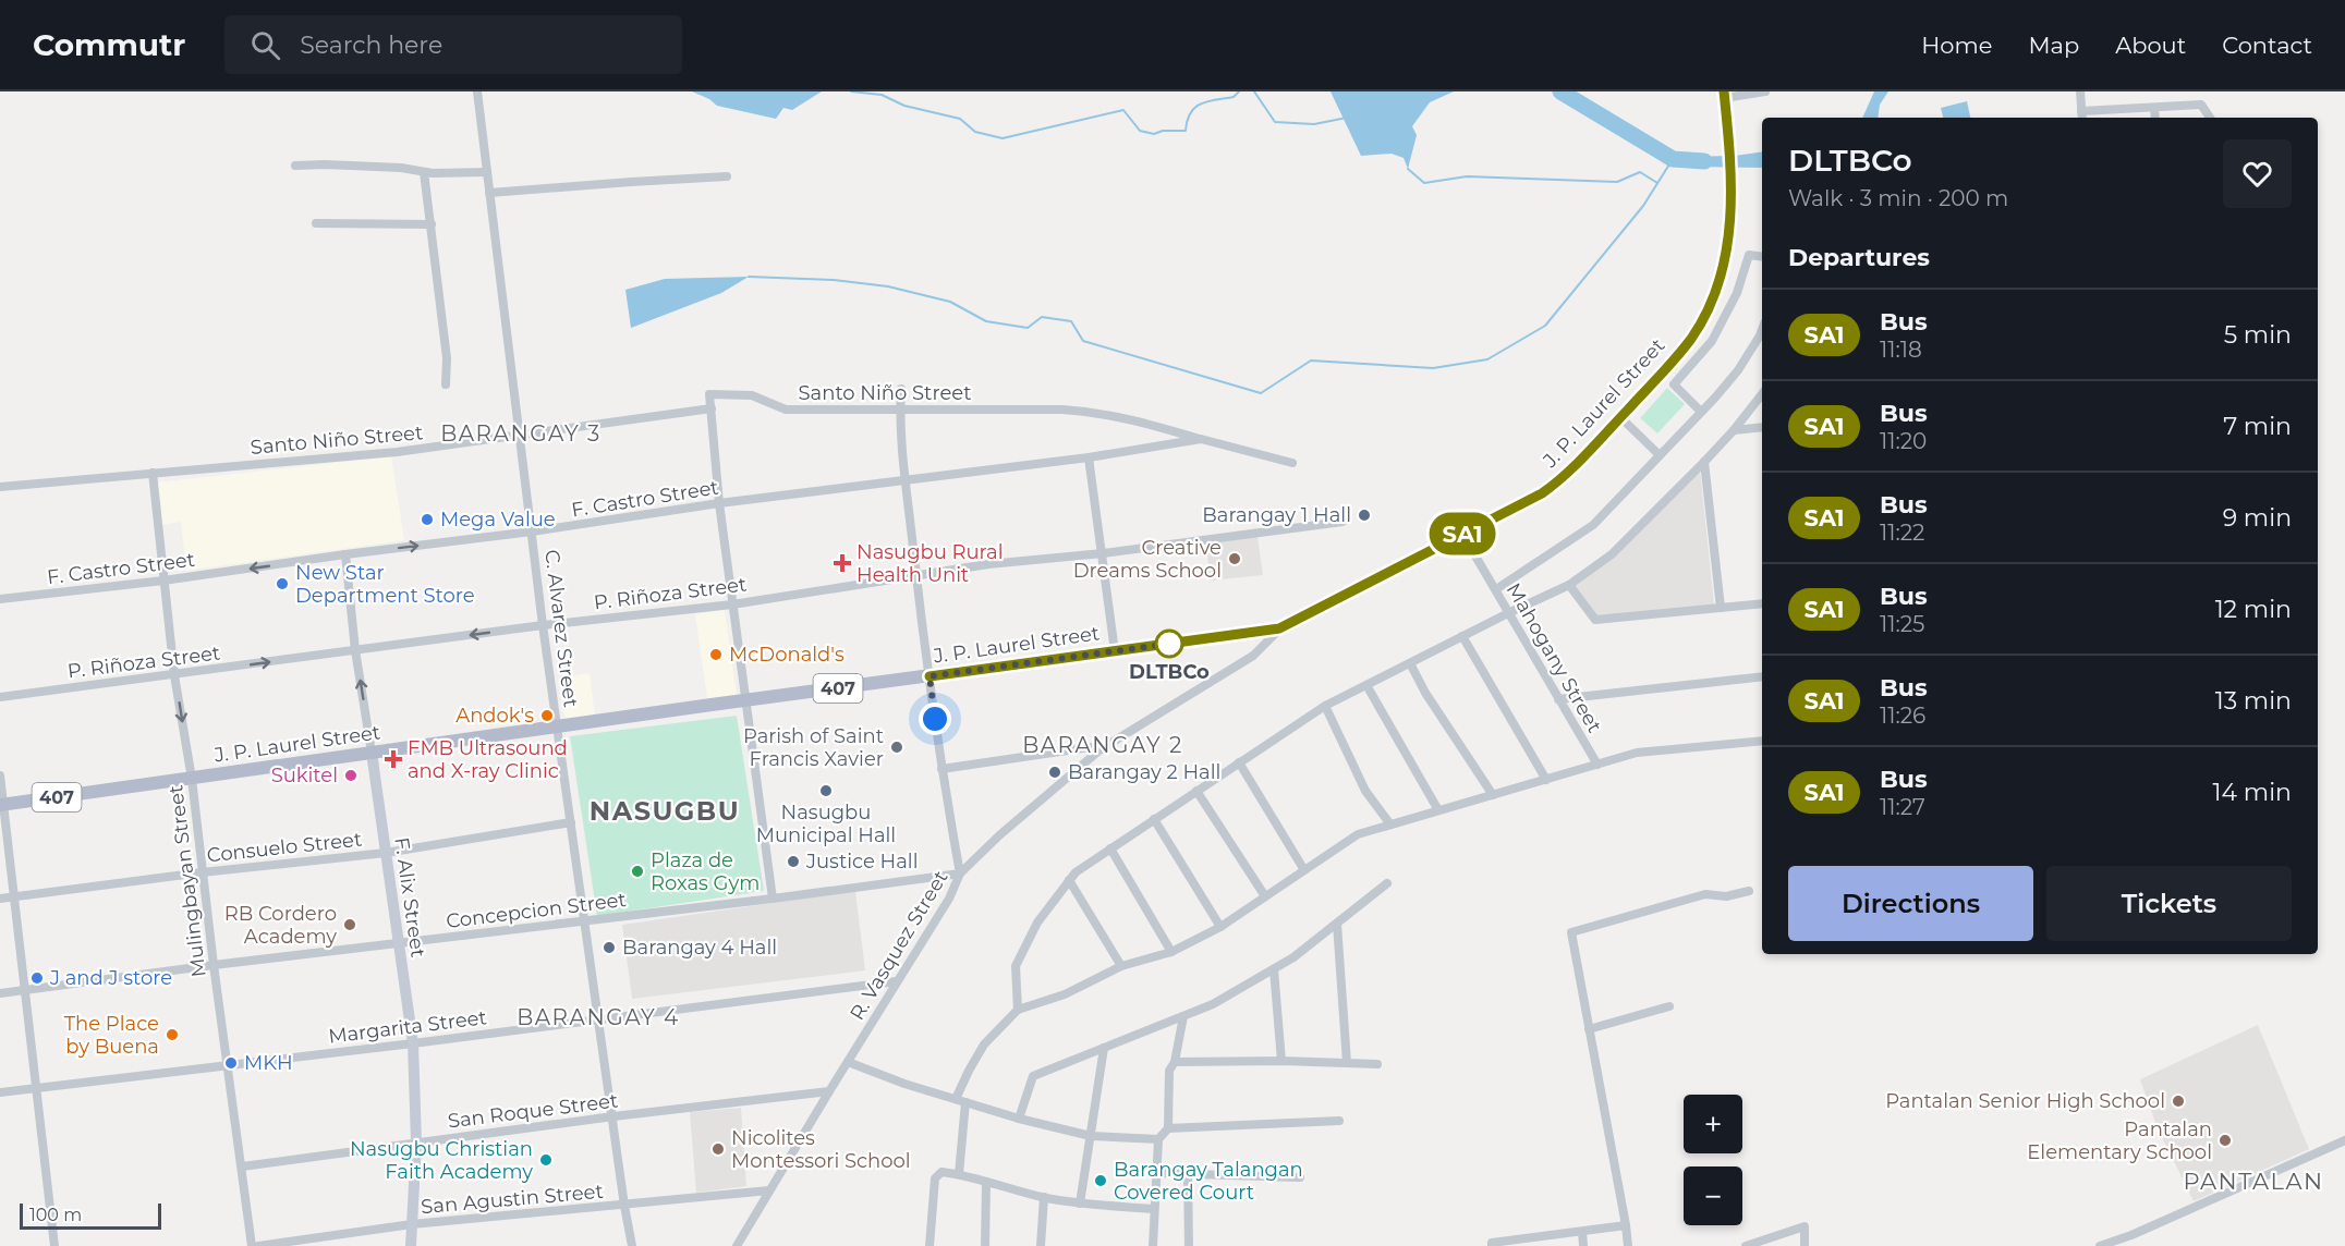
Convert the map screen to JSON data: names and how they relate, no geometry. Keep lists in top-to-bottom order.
{
  "streets": {
    "main road": ["J. P. Laurel Street", "407", "F. Alix Street"],
    "street": [
      "Santo Niño Street",
      "F. Castro Street",
      "P. Riñoza Street",
      "C. Alvarez Street",
      "Mahogany Street",
      "Consuelo Street",
      "Mulingbayan Street",
      "Concepcion Street",
      "R. Vasquez Street",
      "Margarita Street",
      "San Roque Street",
      "San Agustin Street"
    ]
  },
  "crossings": [
    ["Santo Niño Street", "F. Castro Street"],
    ["Santo Niño Street", "C. Alvarez Street"],
    ["Santo Niño Street", "Mulingbayan Street"],
    ["J. P. Laurel Street", "C. Alvarez Street"],
    ["J. P. Laurel Street", "Mahogany Street"],
    ["J. P. Laurel Street", "Mulingbayan Street"],
    ["J. P. Laurel Street", "F. Alix Street"],
    ["J. P. Laurel Street", "R. Vasquez Street"],
    ["F. Castro Street", "C. Alvarez Street"],
    ["F. Castro Street", "Mulingbayan Street"],
    ["F. Castro Street", "F. Alix Street"],
    ["P. Riñoza Street", "C. Alvarez Street"],
    ["P. Riñoza Street", "Mulingbayan Street"],
    ["P. Riñoza Street", "F. Alix Street"],
    ["C. Alvarez Street", "Consuelo Street"],
    ["C. Alvarez Street", "Concepcion Street"],
    ["C. Alvarez Street", "Margarita Street"],
    ["C. Alvarez Street", "San Roque Street"],
    ["C. Alvarez Street", "San Agustin Street"],
    ["Consuelo Street", "Mulingbayan Street"],
    ["Consuelo Street", "F. Alix Street"],
    ["Mulingbayan Street", "Concepcion Street"],
    ["Mulingbayan Street", "Margarita Street"],
    ["Mulingbayan Street", "San Roque Street"],
    ["F. Alix Street", "Concepcion Street"],
    ["F. Alix Street", "Margarita Street"],
    ["F. Alix Street", "San Roque Street"],
    ["F. Alix Street", "San Agustin Street"],
    ["Concepcion Street", "R. Vasquez Street"],
    ["R. Vasquez Street", "Margarita Street"],
    ["R. Vasquez Street", "San Roque Street"],
    ["R. Vasquez Street", "San Agustin Street"]
  ],
  "districts": [
    "BARANGAY 3",
    "BARANGAY 2",
    "NASUGBU",
    "BARANGAY 4",
    "PANTALAN"
  ],
  "places": {
    "other": [
      "Barangay 1 Hall",
      "Mega Value",
      "Creative Dreams School",
      "New Star Department Store",
      "DLTBCo",
      "McDonald's",
      "Andok's",
      "Parish of Saint Francis Xavier",
      "Barangay 2 Hall",
      "Sukitel",
      "Nasugbu Municipal Hall",
      "Justice Hall",
      "Plaza de Roxas Gym",
      "RB Cordero Academy",
      "Barangay 4 Hall",
      "J and J store",
      "The Place by Buena",
      "MKH",
      "Pantalan Senior High School",
      "Pantalan Elementary School",
      "Nicolites Montessori School",
      "Nasugbu Christian Faith Academy",
      "Barangay Talangan Covered Court"
    ],
    "health": ["Nasugbu Rural Health Unit", "FMB Ultrasound and X-ray Clinic"]
  },
  "lines": ["bus line SA1"],
  "scale_bar": "100 m",
  "page": {
    "header": "Commutr",
    "search": "Search here",
    "nav": [
      "Home",
      "Map",
      "About",
      "Contact"
    ],
    "on_map": "SA1",
    "heading": [
      ["DLTBCo", "Walk · 3 min · 200 m"],
      "Departures"
    ],
    "list": [
      {
        "mark": "SA1",
        "name": "Bus",
        "note": "11:18",
        "value": "5 min"
      },
      {
        "mark": "SA1",
        "name": "Bus",
        "note": "11:20",
        "value": "7 min"
      },
      {
        "mark": "SA1",
        "name": "Bus",
        "note": "11:22",
        "value": "9 min"
      },
      {
        "mark": "SA1",
        "name": "Bus",
        "note": "11:25",
        "value": "12 min"
      },
      {
        "mark": "SA1",
        "name": "Bus",
        "note": "11:26",
        "value": "13 min"
      },
      {
        "mark": "SA1",
        "name": "Bus",
        "note": "11:27",
        "value": "14 min"
      }
    ],
    "buttons": ["Directions", "Tickets"],
    "map_buttons": ["+", "−"],
    "scale": "100 m"
  }
}
